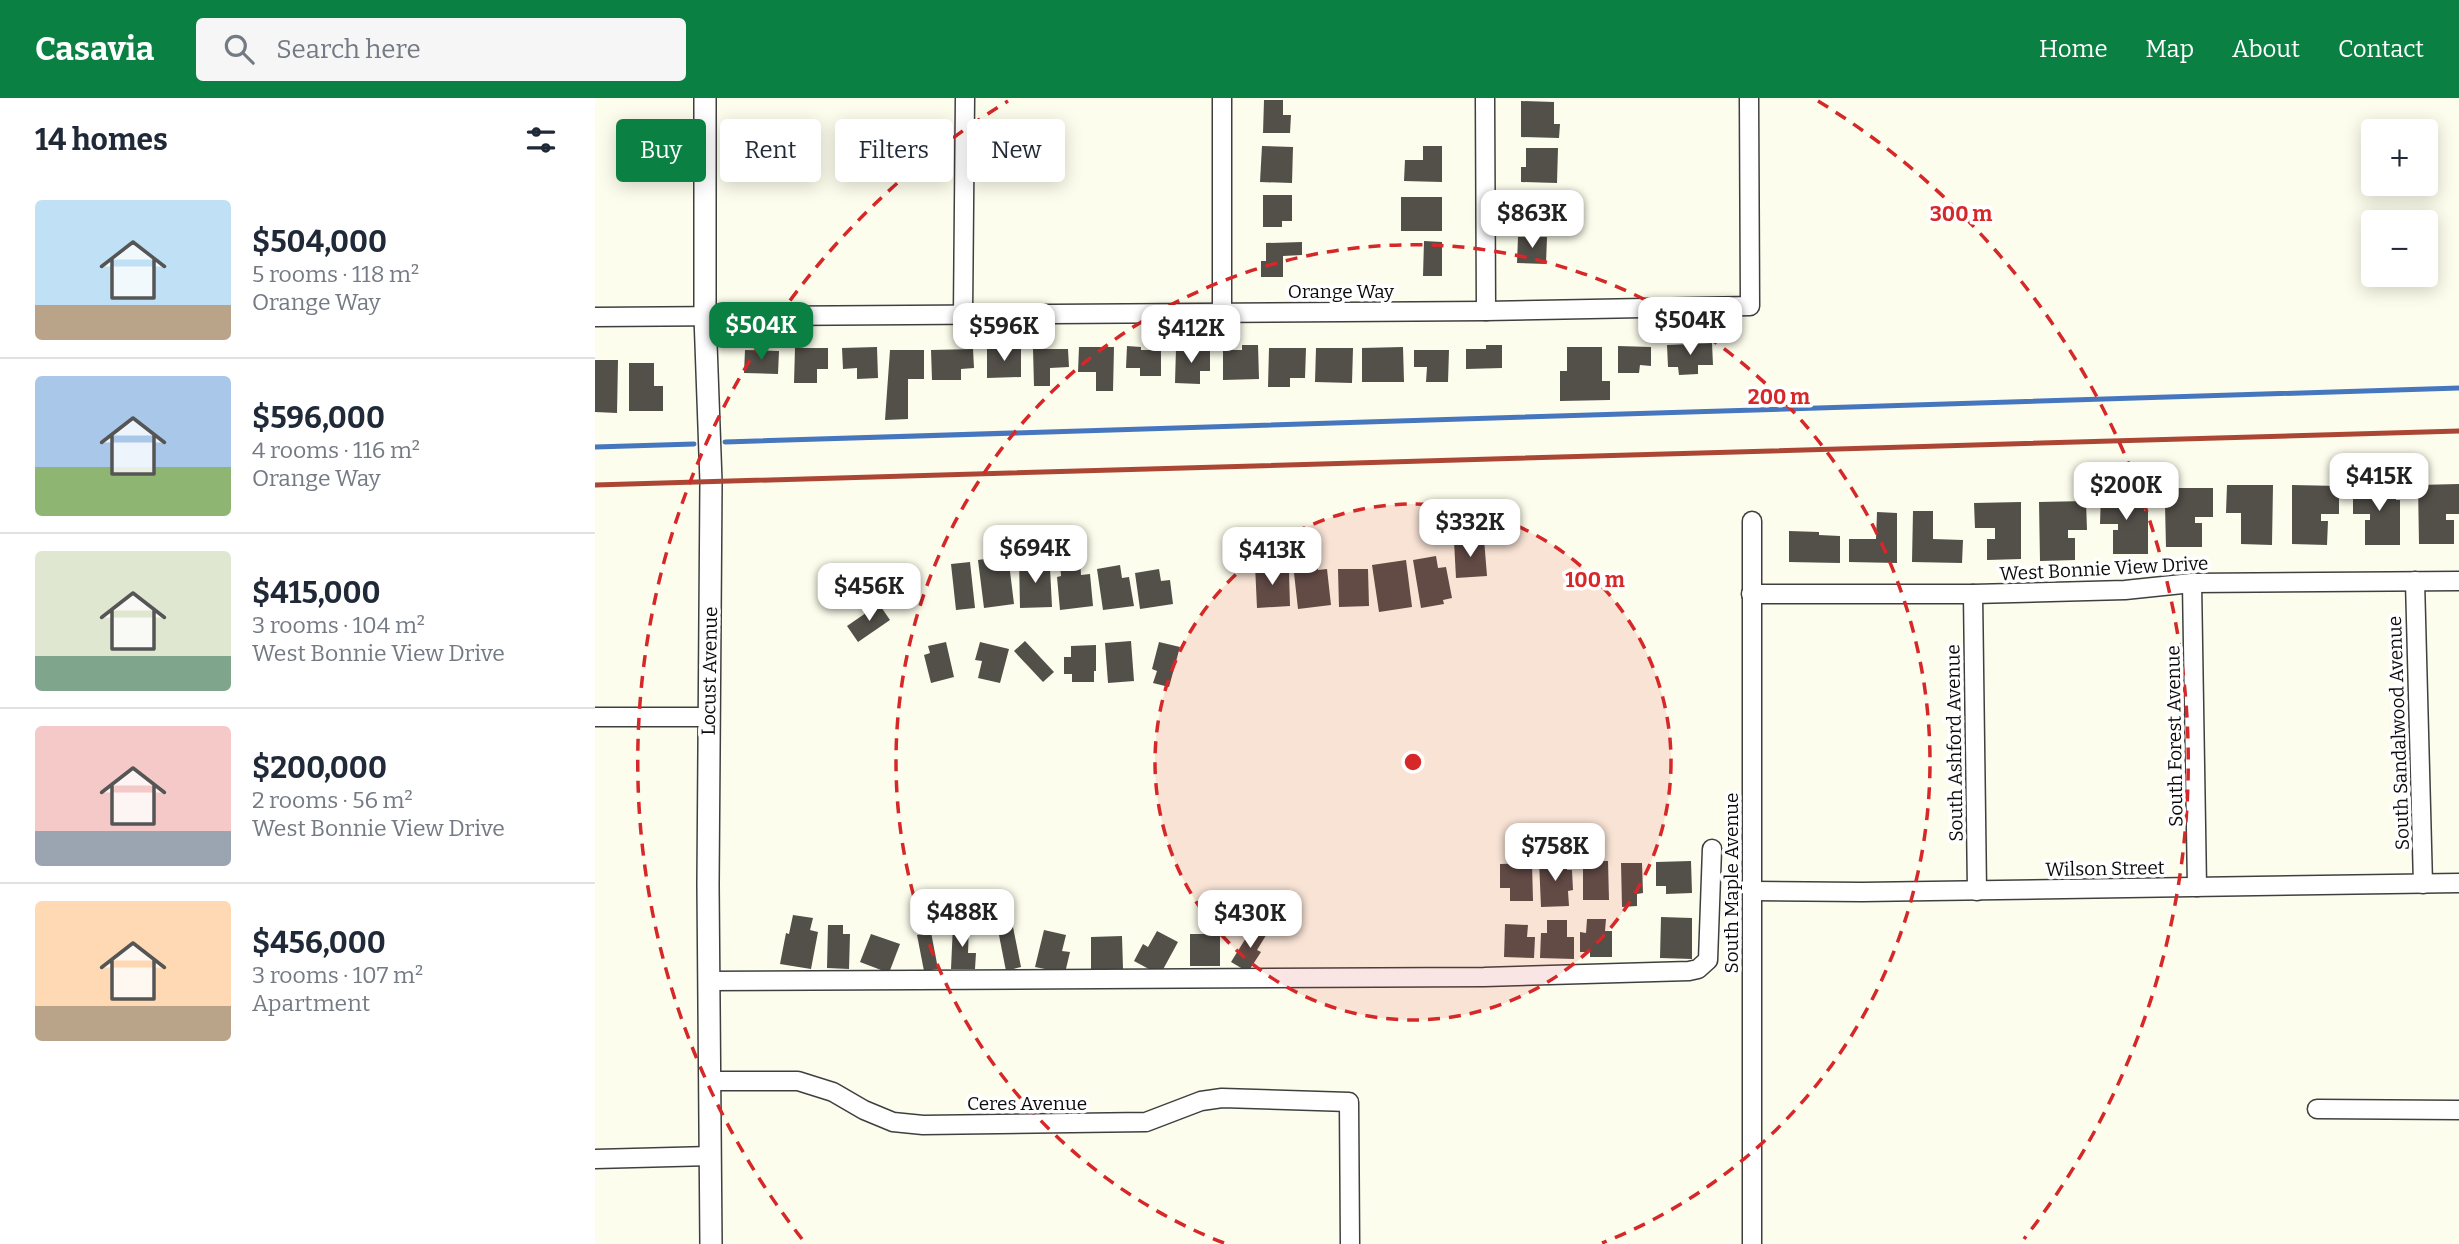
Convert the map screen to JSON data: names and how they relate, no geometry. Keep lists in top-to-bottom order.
{
  "streets": {
    "street": [
      "Orange Way",
      "West Bonnie View Drive",
      "Locust Avenue",
      "South Sandalwood Avenue",
      "South Forest Avenue",
      "South Ashford Avenue",
      "Wilson Street",
      "South Maple Avenue",
      "Ceres Avenue"
    ]
  },
  "crossings": [
    ["Orange Way", "Locust Avenue"],
    ["West Bonnie View Drive", "South Sandalwood Avenue"],
    ["West Bonnie View Drive", "South Forest Avenue"],
    ["West Bonnie View Drive", "South Ashford Avenue"],
    ["West Bonnie View Drive", "South Maple Avenue"],
    ["Locust Avenue", "Ceres Avenue"],
    ["South Sandalwood Avenue", "Wilson Street"],
    ["South Forest Avenue", "Wilson Street"],
    ["South Ashford Avenue", "Wilson Street"],
    ["Wilson Street", "South Maple Avenue"]
  ],
  "page": {
    "header": "Casavia",
    "search": "Search here",
    "nav": [
      "Home",
      "Map",
      "About",
      "Contact"
    ],
    "heading": "14 homes",
    "map_buttons": ["+", "−"],
    "chip": [
      "Buy",
      "Rent",
      "Filters",
      "New"
    ],
    "list": [
      {
        "name": "$504,000",
        "note": "5 rooms · 118 m² · Orange Way"
      },
      {
        "name": "$596,000",
        "note": "4 rooms · 116 m² · Orange Way"
      },
      {
        "name": "$415,000",
        "note": "3 rooms · 104 m² · West Bonnie View Drive"
      },
      {
        "name": "$200,000",
        "note": "2 rooms · 56 m² · West Bonnie View Drive"
      },
      {
        "name": "$456,000",
        "note": "3 rooms · 107 m² · Apartment"
      }
    ],
    "price": [
      "$863K",
      "$504K",
      "$504K",
      "$596K",
      "$412K",
      "$415K",
      "$200K",
      "$332K",
      "$694K",
      "$413K",
      "$456K",
      "$758K",
      "$488K",
      "$430K"
    ]
  },
  "rings": ["300 m", "200 m", "100 m"]
}
